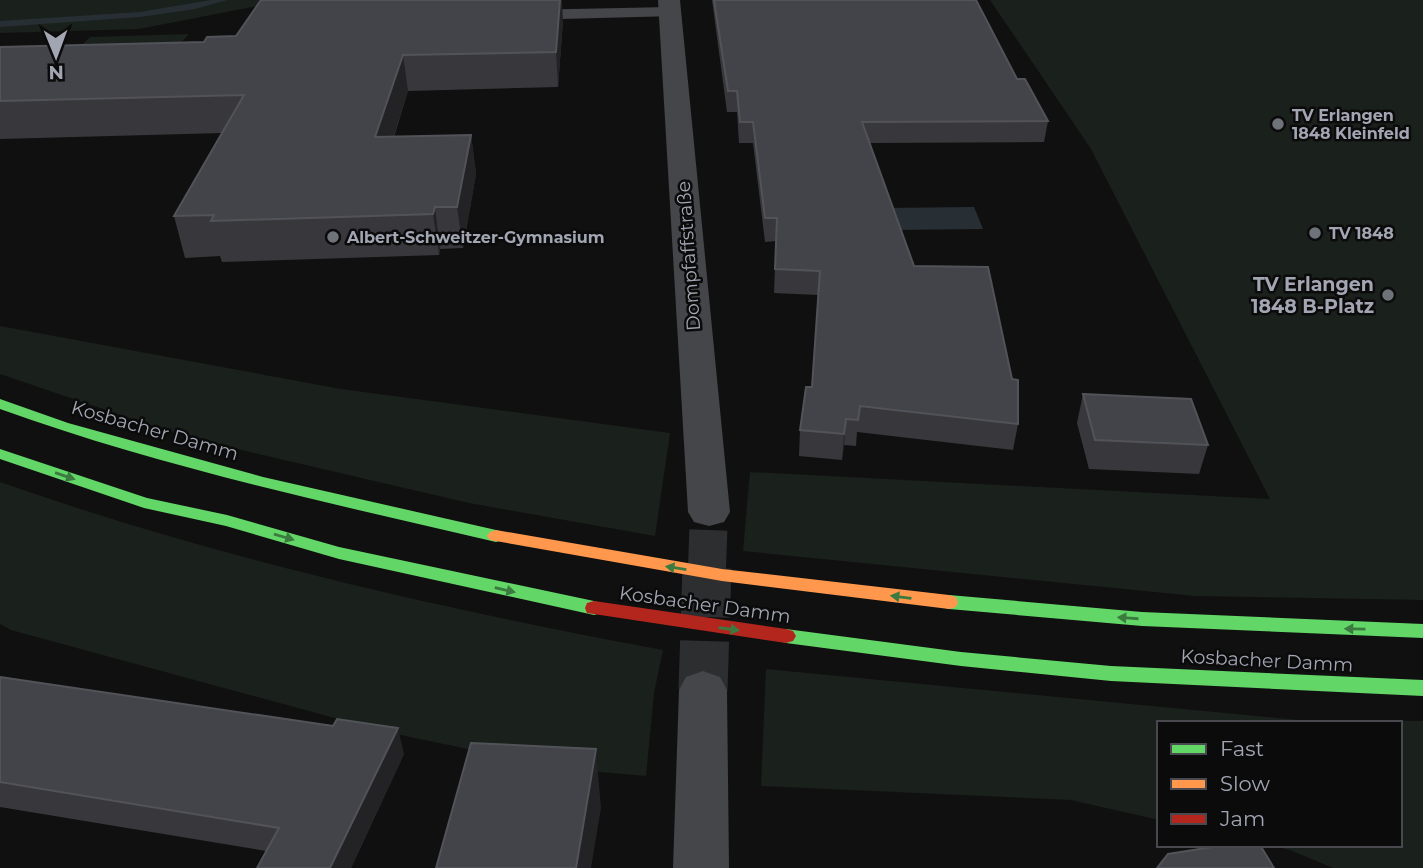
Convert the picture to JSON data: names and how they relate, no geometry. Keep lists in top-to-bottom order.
{
  "streets": {
    "street": ["Dompfaffstraße", "Kosbacher Damm"]
  },
  "places": [
    "TV Erlangen 1848 Kleinfeld",
    "TV 1848",
    "Albert-Schweitzer-Gymnasium",
    "TV Erlangen 1848 B-Platz"
  ],
  "legend": ["Fast", "Slow", "Jam"],
  "north": "bottom"
}
